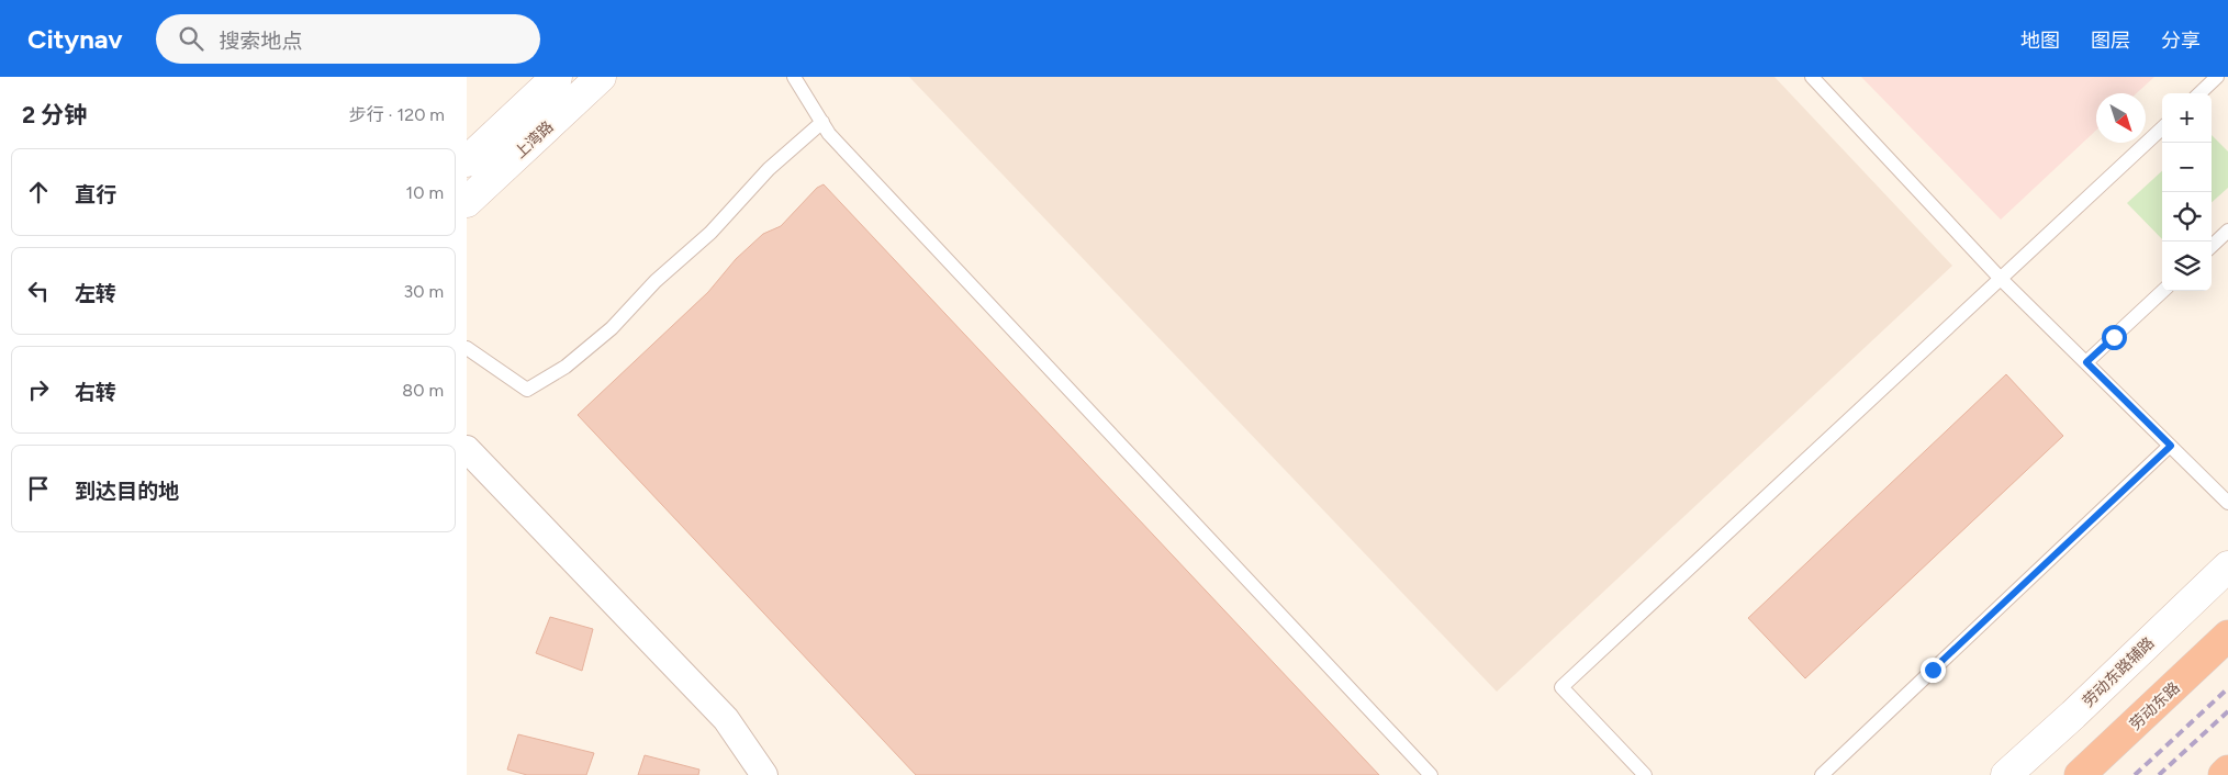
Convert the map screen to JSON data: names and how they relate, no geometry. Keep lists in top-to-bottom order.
{
  "streets": {
    "highway": ["劳动东路"],
    "main road": ["上湾路", "劳动东路辅路"]
  },
  "north": "bottom right",
  "page": {
    "header": "Citynav",
    "search": "搜索地点",
    "nav": ["地图", "图层", "分享"],
    "heading": ["2 分钟", "步行 · 120 m"],
    "map_buttons": ["+", "−"],
    "list": [
      ["直行", "10 m"],
      ["左转", "30 m"],
      ["右转", "80 m"],
      "到达目的地"
    ]
  }
}
